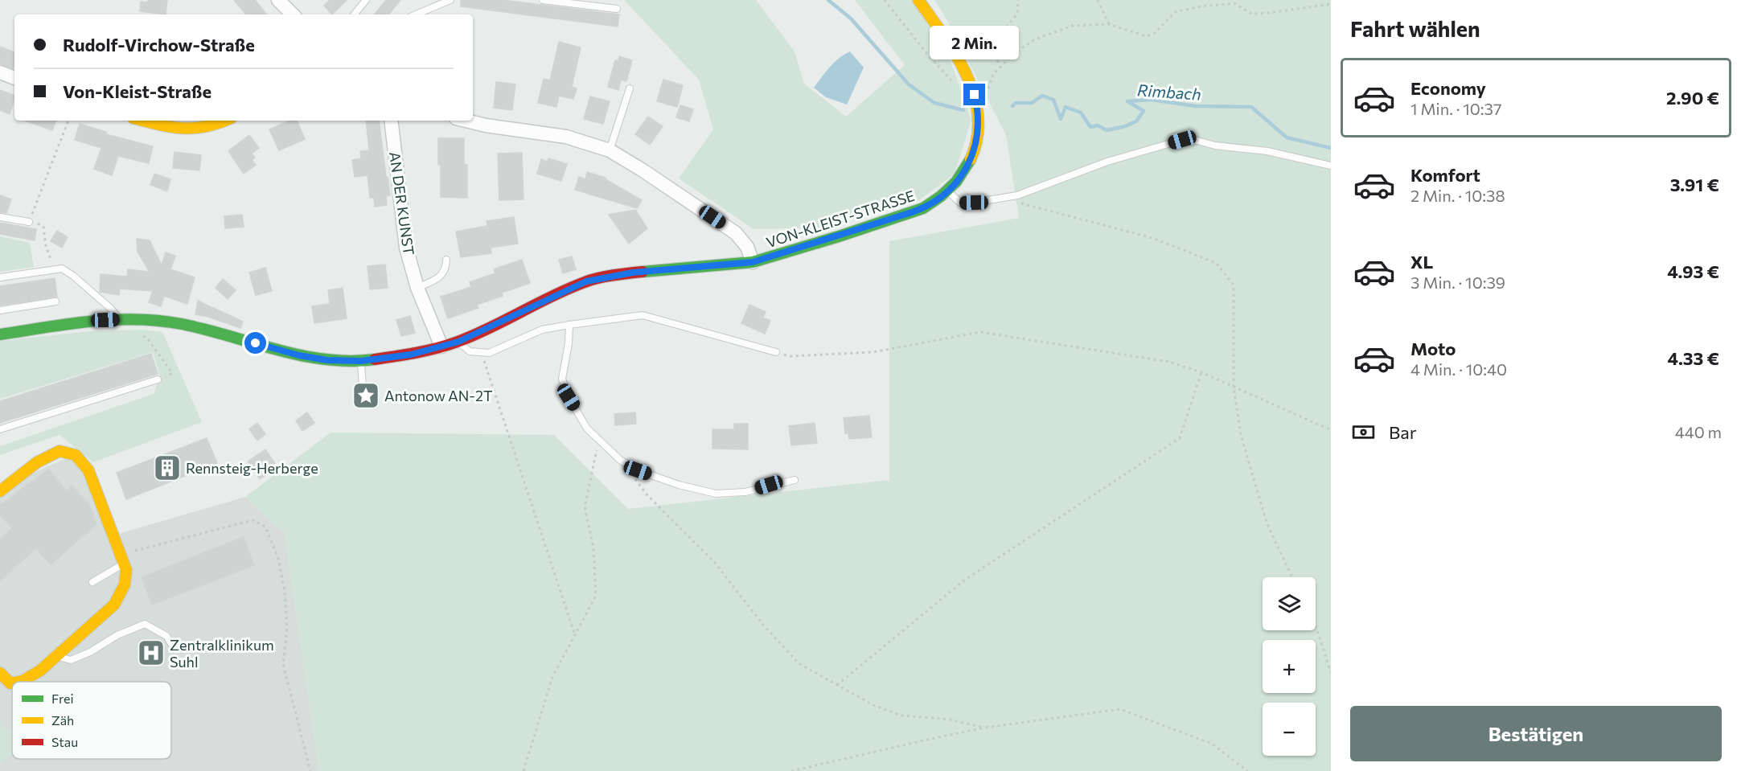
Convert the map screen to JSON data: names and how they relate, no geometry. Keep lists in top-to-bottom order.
{
  "streets": {
    "street": ["AN DER KUNST", "VON-KLEIST-STRASSE"]
  },
  "crossings": [
    ["AN DER KUNST", "VON-KLEIST-STRASSE"]
  ],
  "water": ["Rimbach"],
  "places": {
    "place": ["Antonow AN-2T"],
    "building": ["Rennsteig-Herberge"],
    "hospital": ["Zentralklinikum Suhl"]
  },
  "legend": ["Frei", "Zäh", "Stau"],
  "page": {
    "heading": "Fahrt wählen",
    "banner": ["Rudolf-Virchow-Straße", "Von-Kleist-Straße"],
    "bubble": "2 Min.",
    "list": [
      {
        "name": "Economy",
        "note": "1 Min. · 10:37",
        "value": "2.90 €"
      },
      {
        "name": "Komfort",
        "note": "2 Min. · 10:38",
        "value": "3.91 €"
      },
      {
        "name": "XL",
        "note": "3 Min. · 10:39",
        "value": "4.93 €"
      },
      {
        "name": "Moto",
        "note": "4 Min. · 10:40",
        "value": "4.33 €"
      }
    ],
    "pay": ["Bar", "440 m"],
    "map_buttons": ["+", "−"],
    "buttons": "Bestätigen"
  }
}
